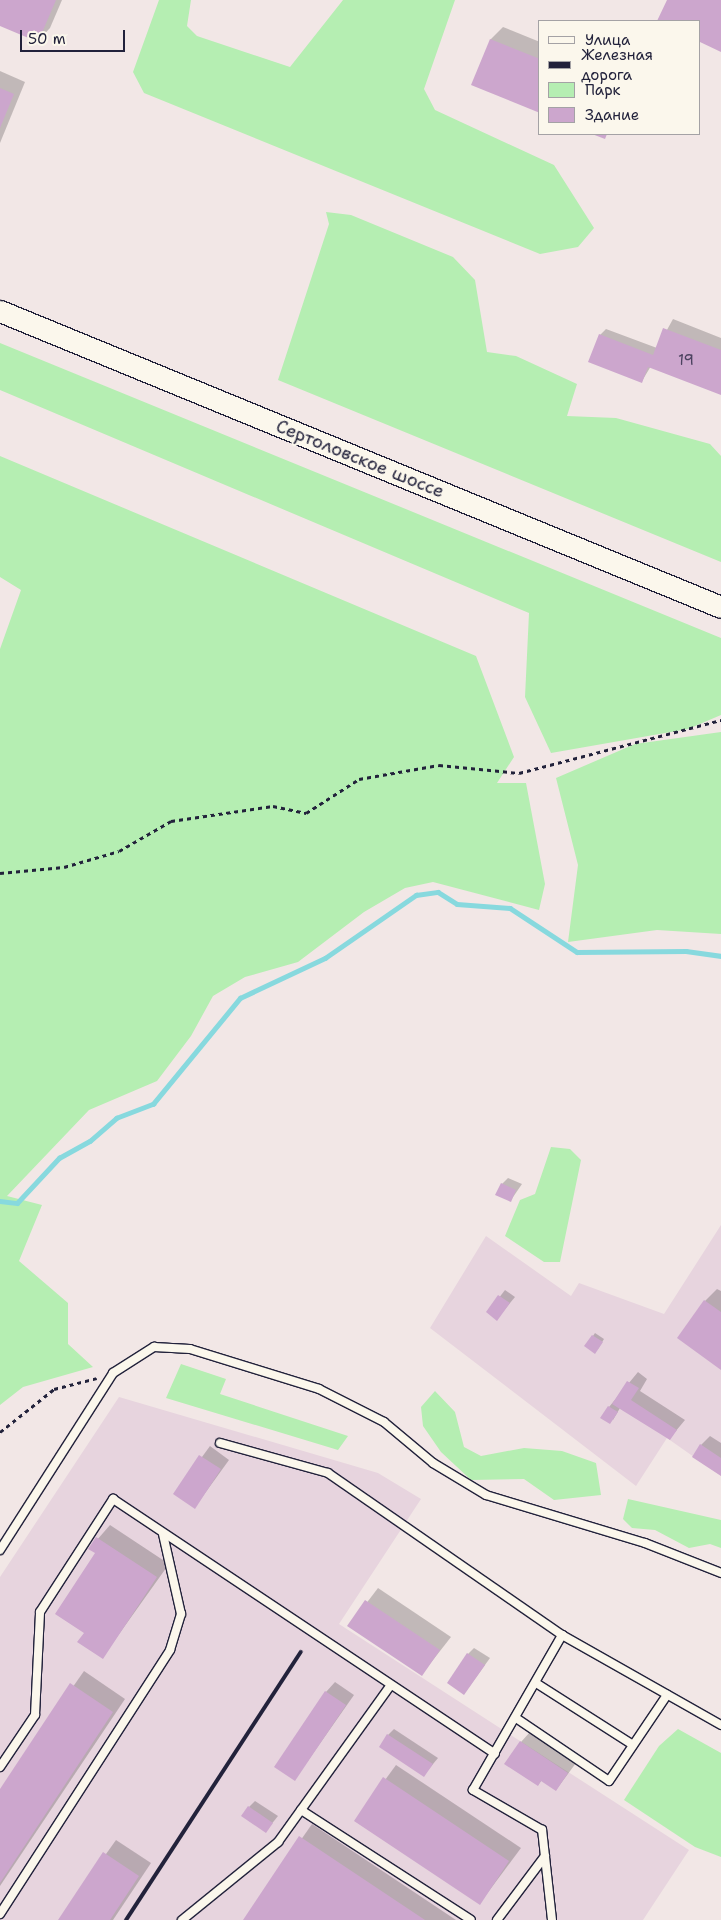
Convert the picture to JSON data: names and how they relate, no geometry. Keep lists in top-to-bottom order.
{
  "streets": {
    "main road": ["Сертоловское шоссе"]
  },
  "house_numbers": ["19"],
  "legend": [
    "Улица",
    "Железная дорога",
    "Парк",
    "Здание"
  ],
  "scale_bar": "50 m"
}
